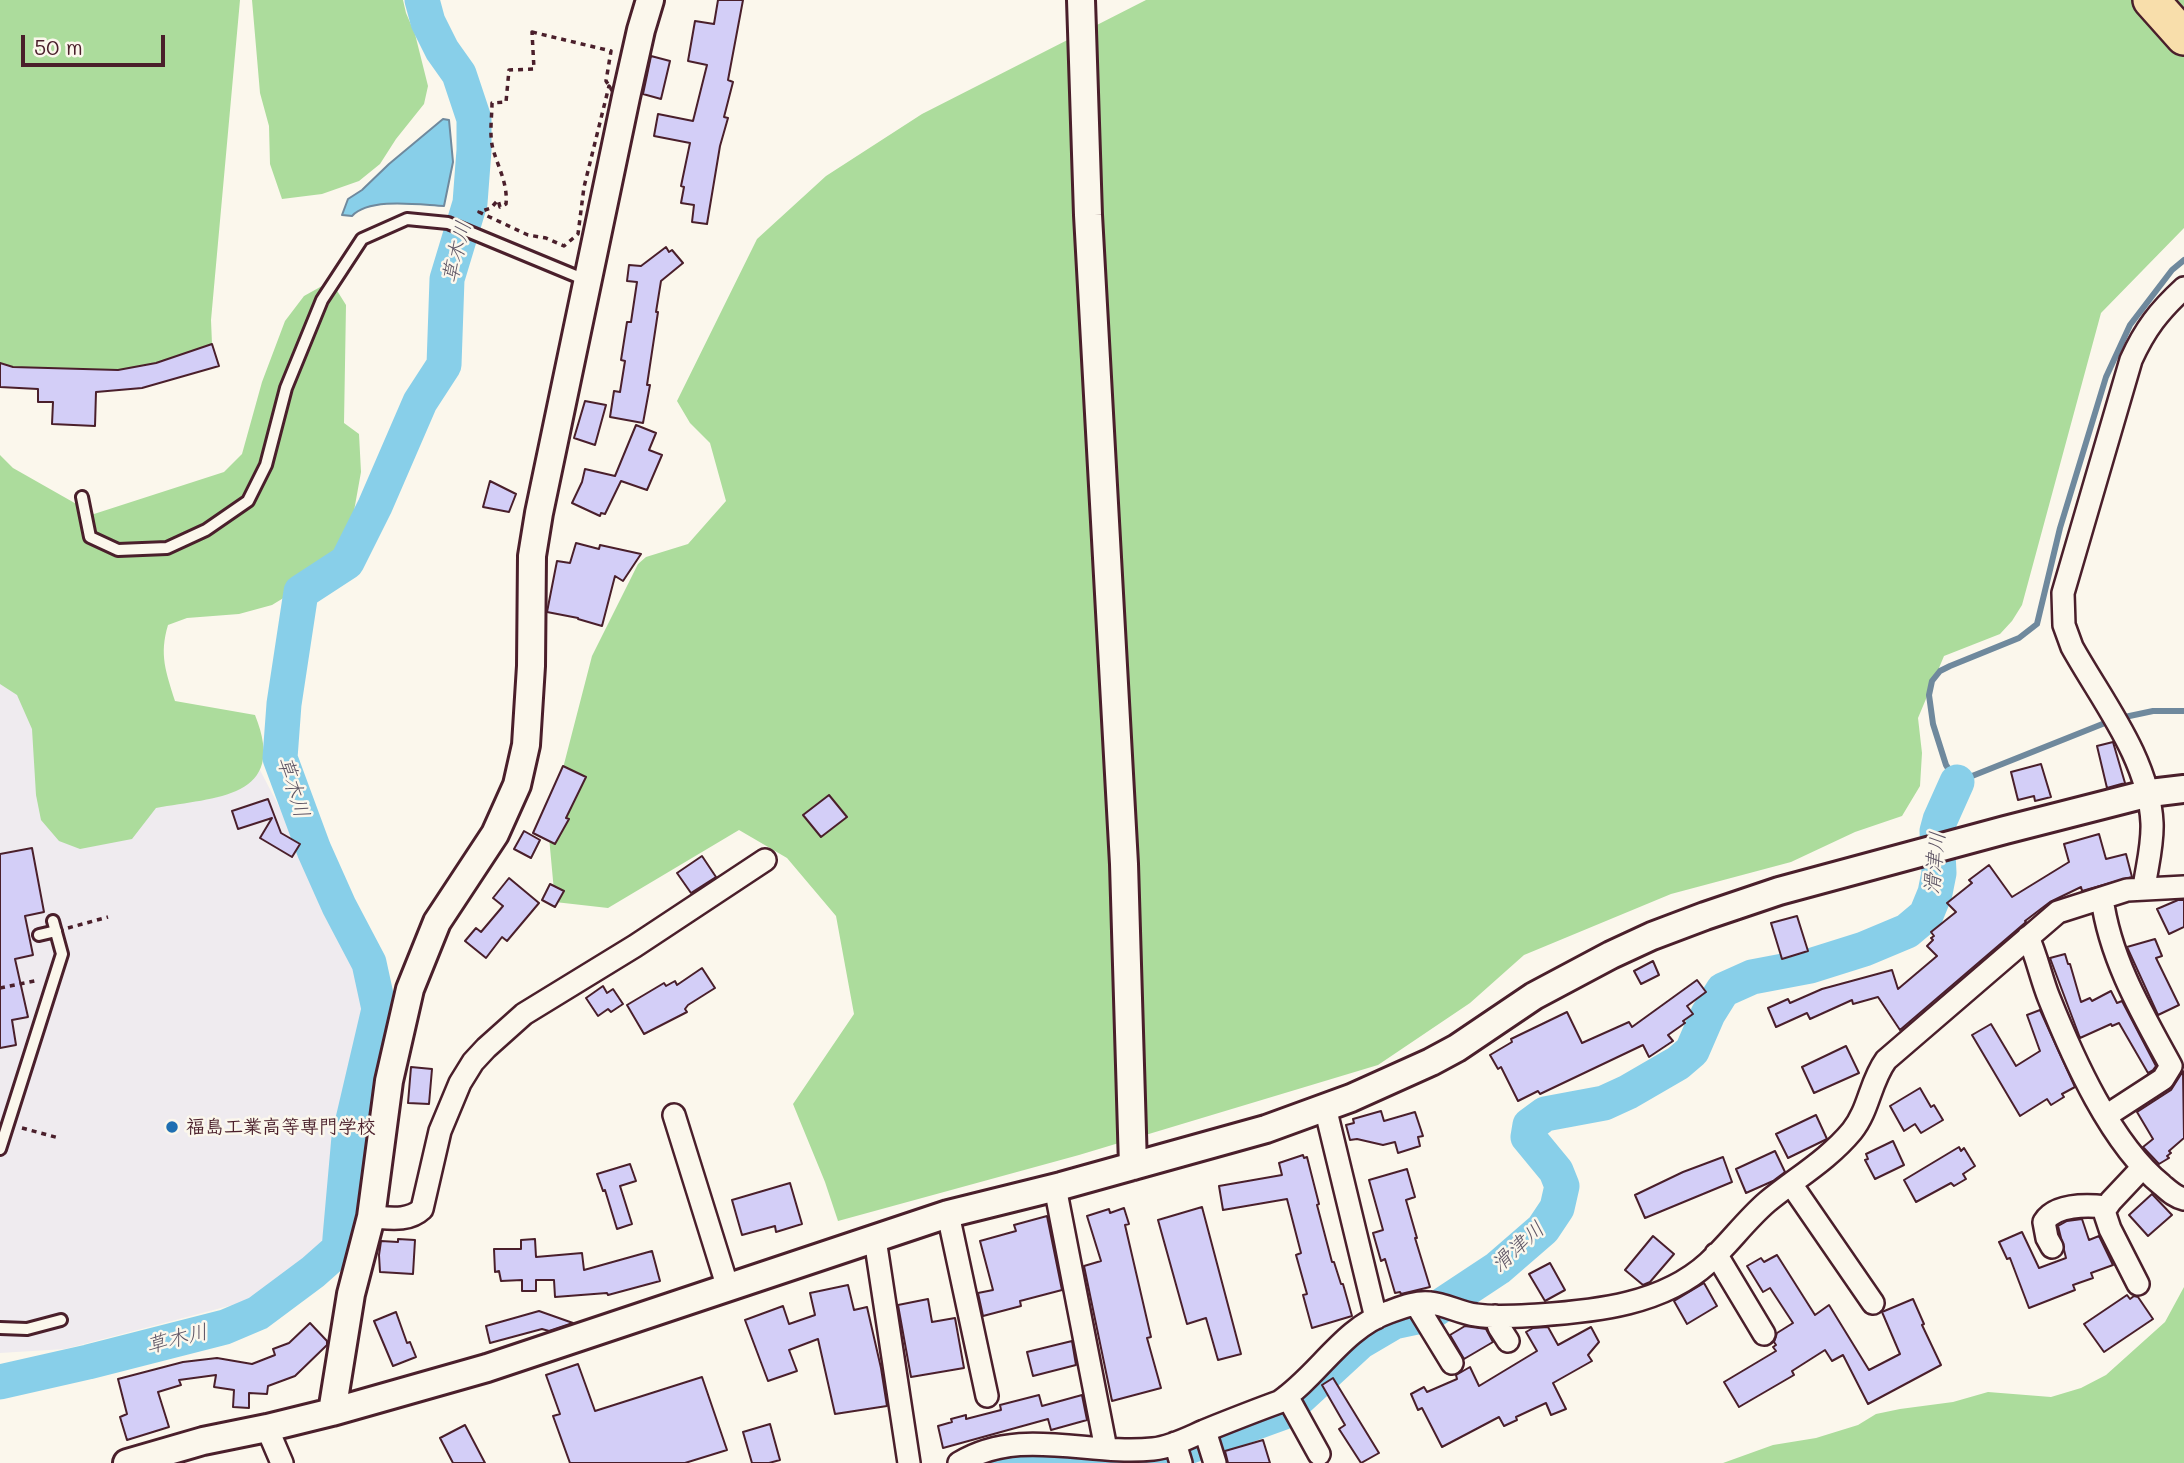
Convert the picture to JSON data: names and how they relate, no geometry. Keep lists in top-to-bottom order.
{
  "water": ["草木川", "滑津川"],
  "places": ["福島工業高等専門学校"],
  "scale_bar": "50 m"
}
